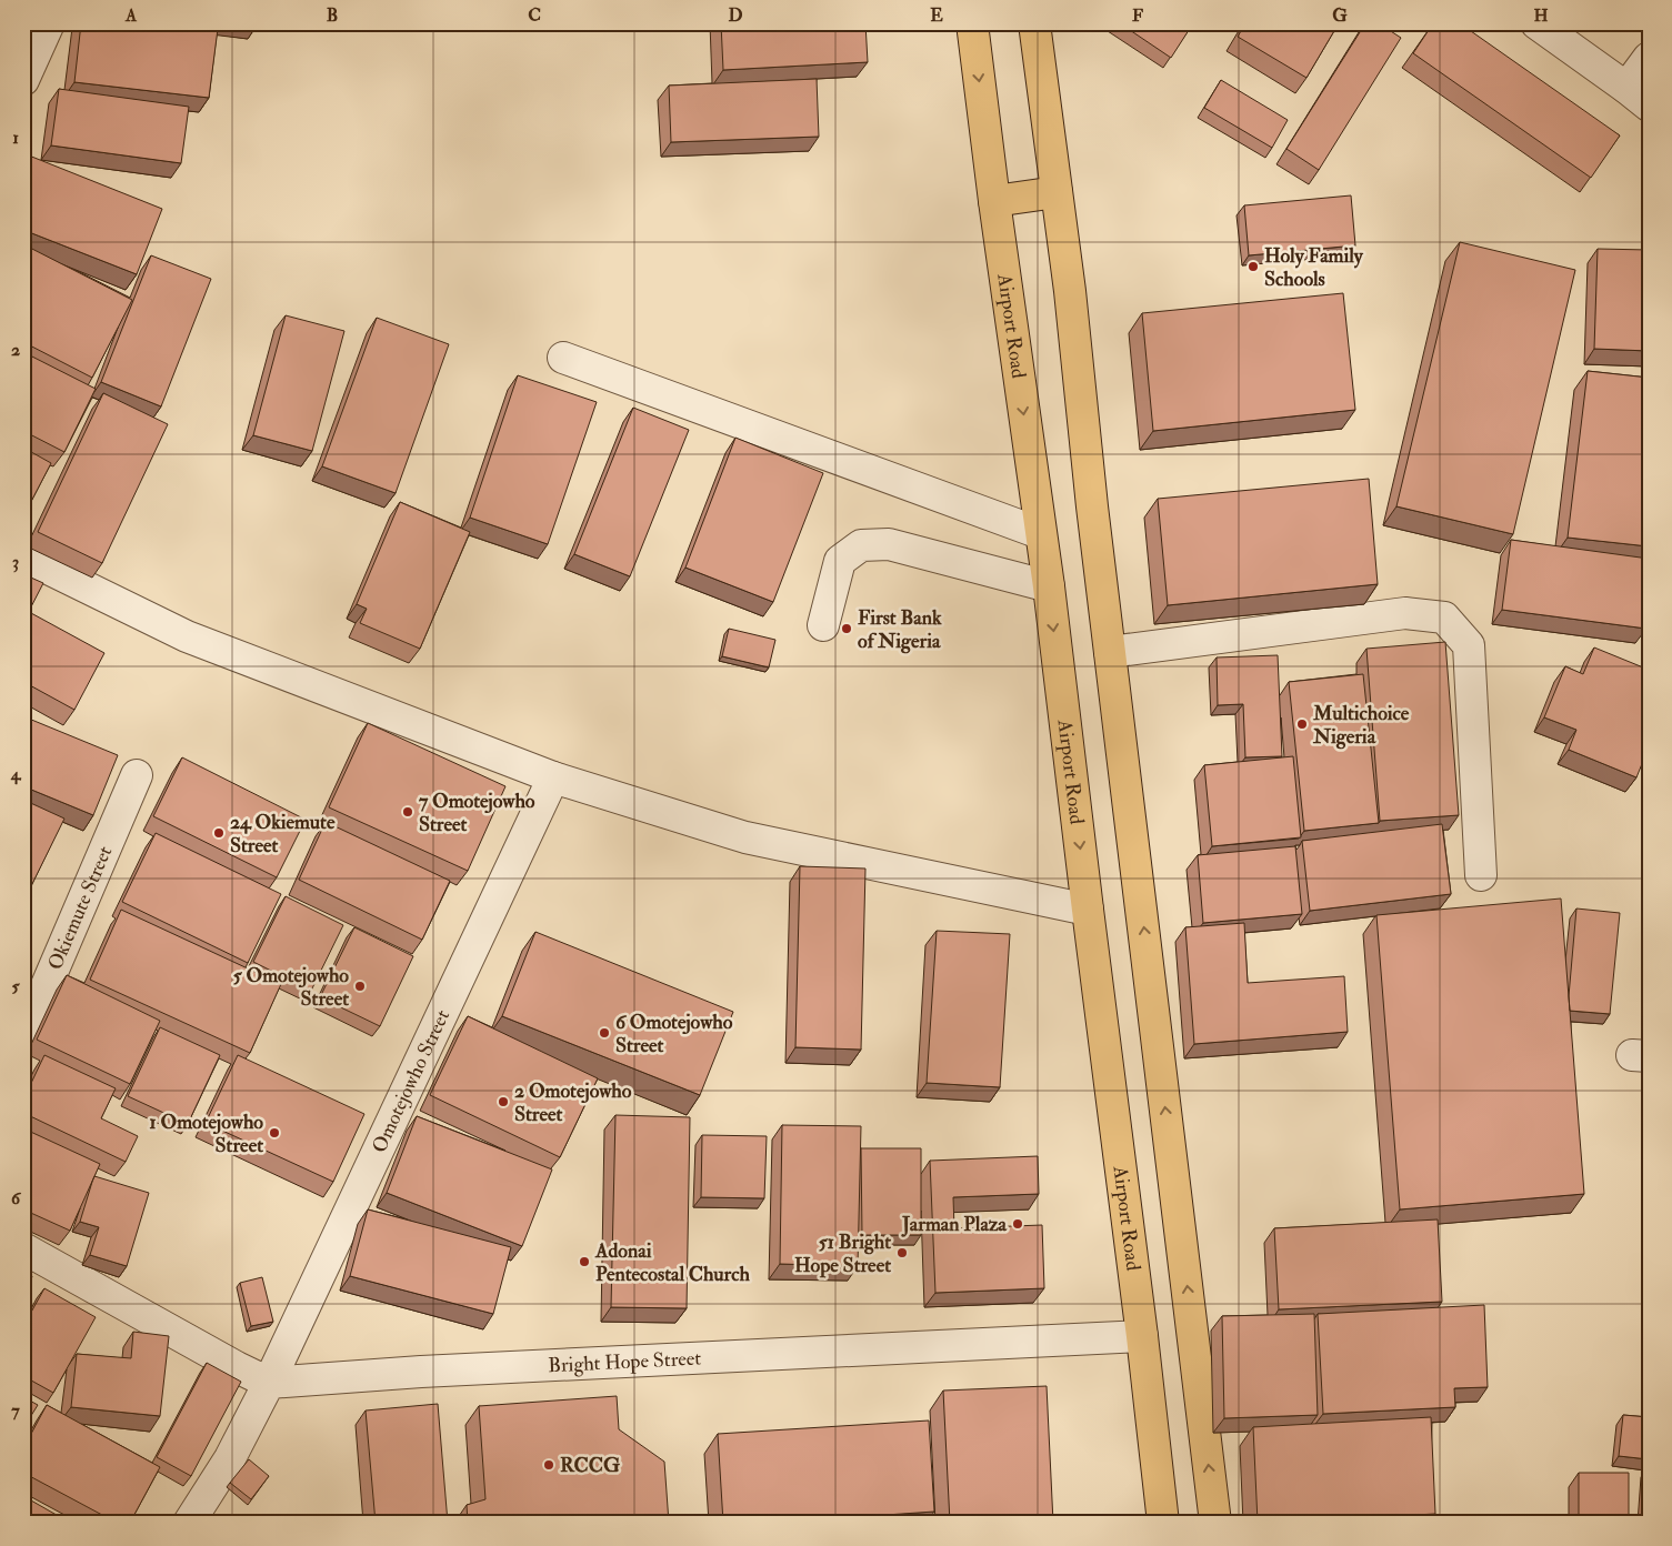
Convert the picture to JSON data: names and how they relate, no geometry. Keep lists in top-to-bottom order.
{
  "streets": {
    "main road": ["Airport Road"],
    "street": ["Okiemute Street", "Omotejowho Street", "Bright Hope Street"]
  },
  "crossings": [
    ["Airport Road", "Bright Hope Street"],
    ["Omotejowho Street", "Bright Hope Street"]
  ],
  "places": [
    "Holy Family Schools",
    "First Bank of Nigeria",
    "Multichoice Nigeria",
    "7 Omotejowho Street",
    "24 Okiemute Street",
    "5 Omotejowho Street",
    "6 Omotejowho Street",
    "2 Omotejowho Street",
    "1 Omotejowho Street",
    "Jarman Plaza",
    "51 Bright Hope Street",
    "Adonai Pentecostal Church",
    "RCCG"
  ],
  "grid": {
    "columns": [
      "A",
      "B",
      "C",
      "D",
      "E",
      "F",
      "G",
      "H"
    ],
    "rows": [
      "1",
      "2",
      "3",
      "4",
      "5",
      "6",
      "7"
    ]
  }
}
